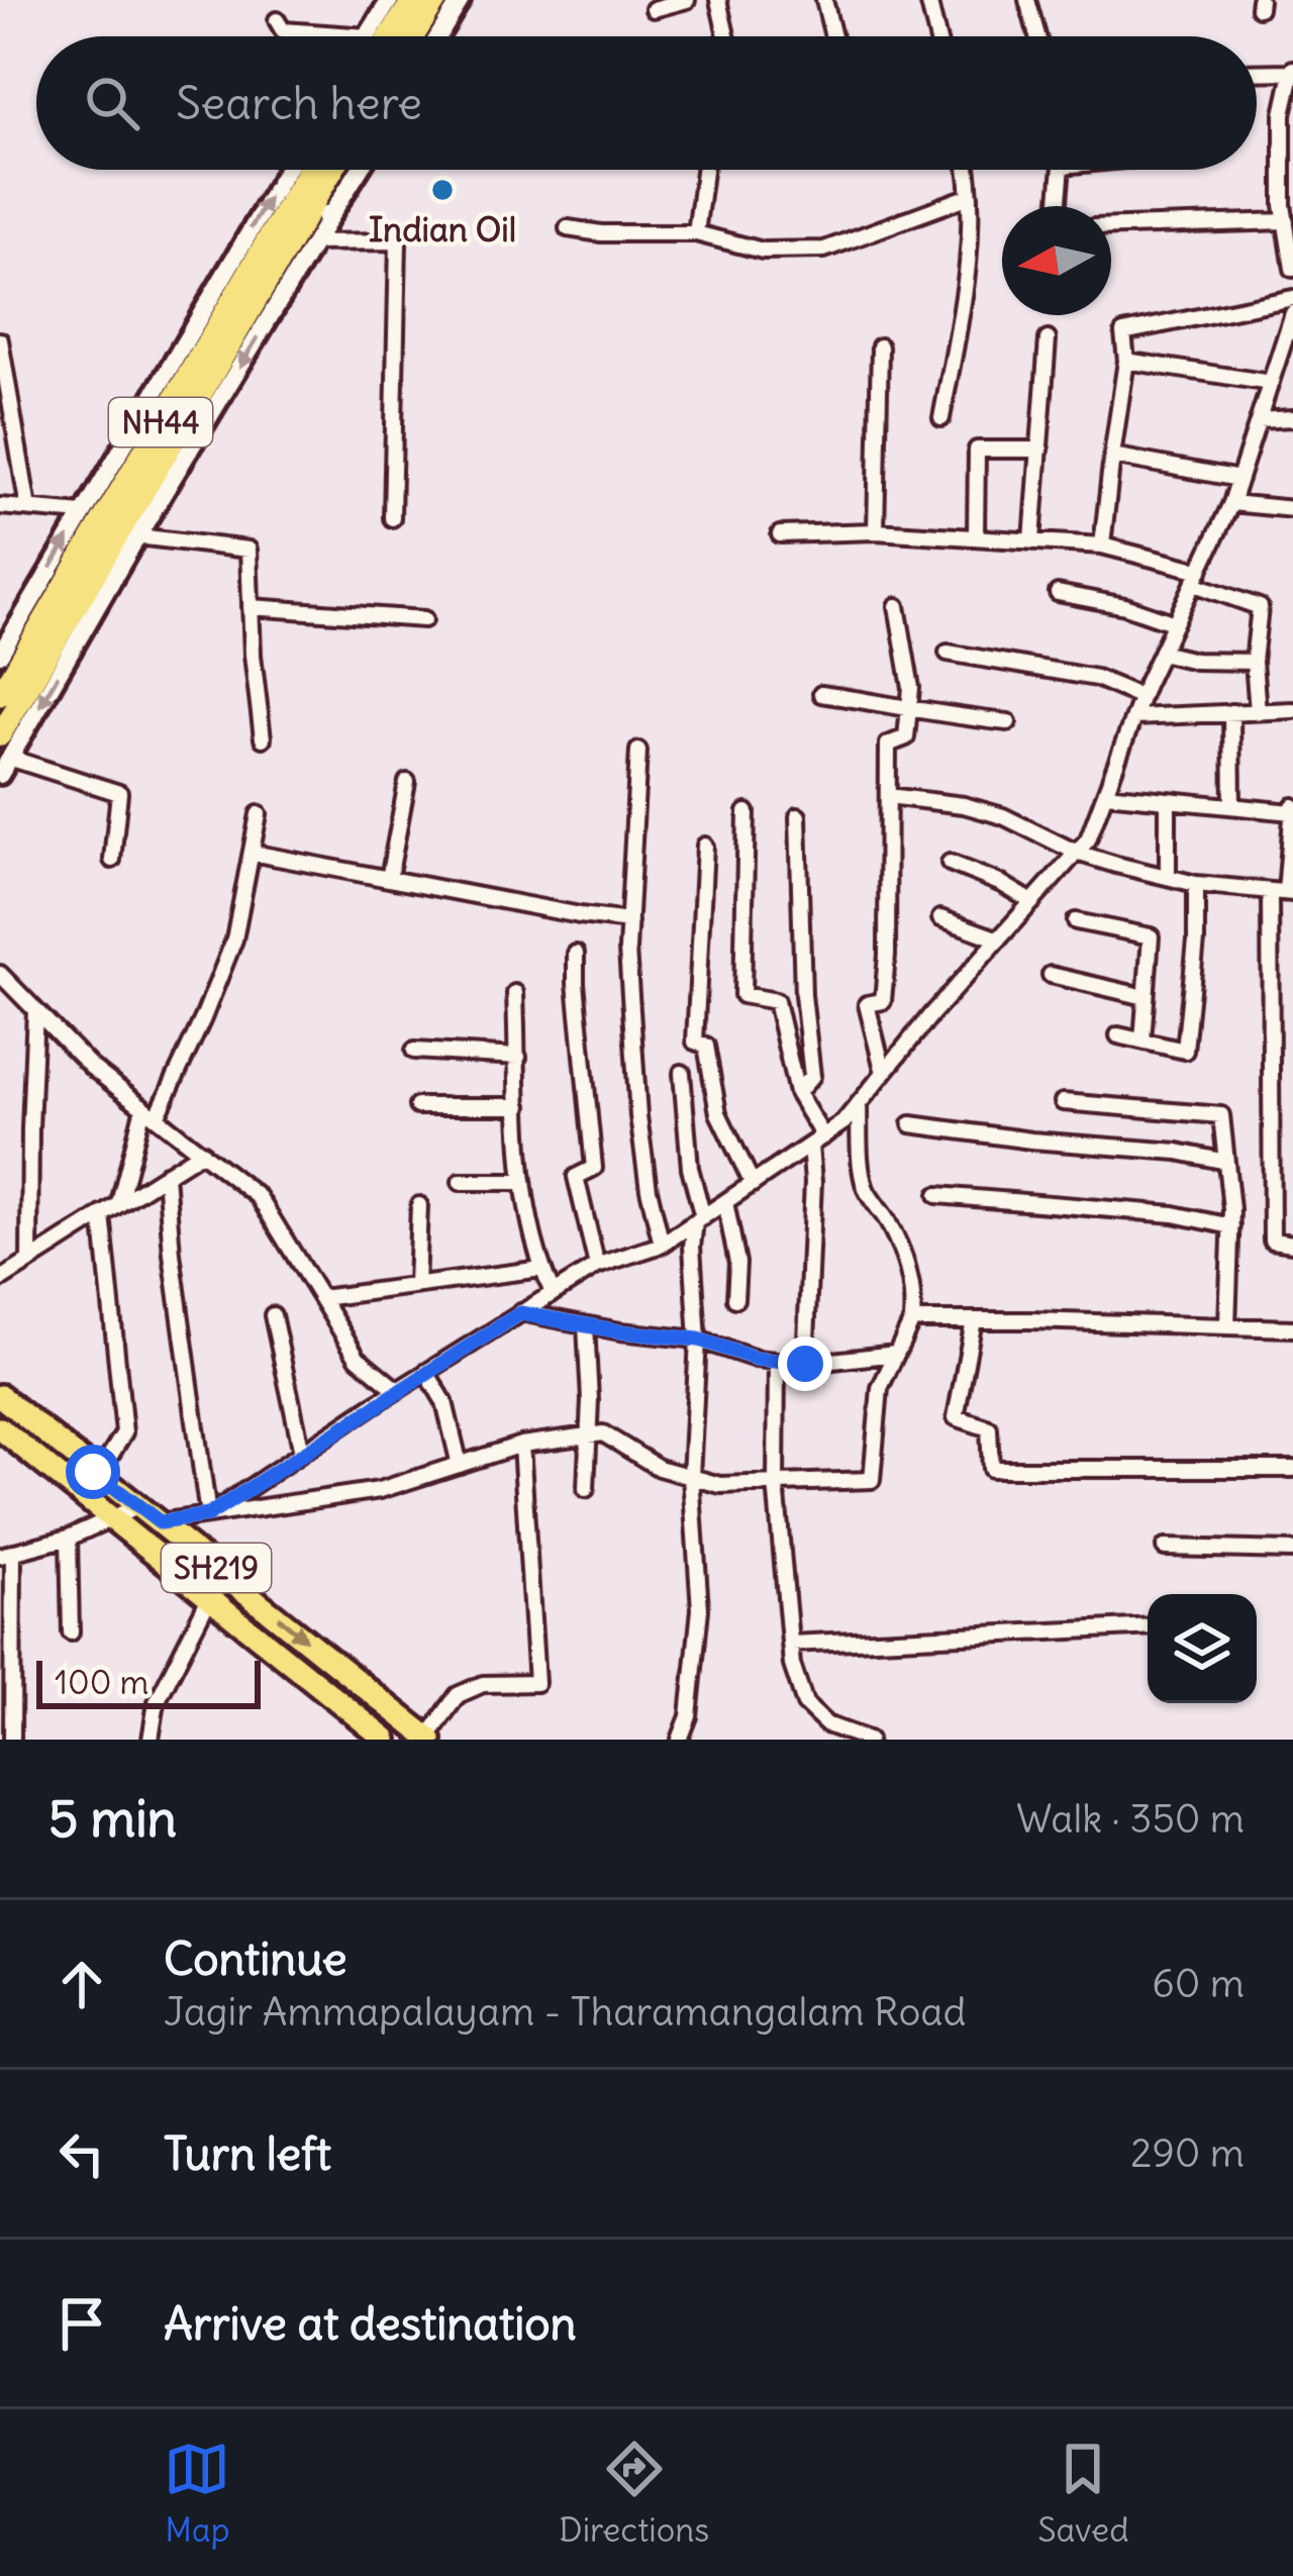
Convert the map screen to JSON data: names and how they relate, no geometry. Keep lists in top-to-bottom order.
{
  "streets": {
    "main road": ["NH44", "SH219"]
  },
  "places": ["Indian Oil"],
  "scale_bar": "100 m",
  "north": "left",
  "page": {
    "search": "Search here",
    "scale": "100 m",
    "heading": ["5 min", "Walk · 350 m"],
    "list": [
      ["Continue", "Jagir Ammapalayam - Tharamangalam Road", "60 m"],
      ["Turn left", "290 m"],
      "Arrive at destination"
    ],
    "nav": ["Map", "Directions", "Saved"]
  }
}
